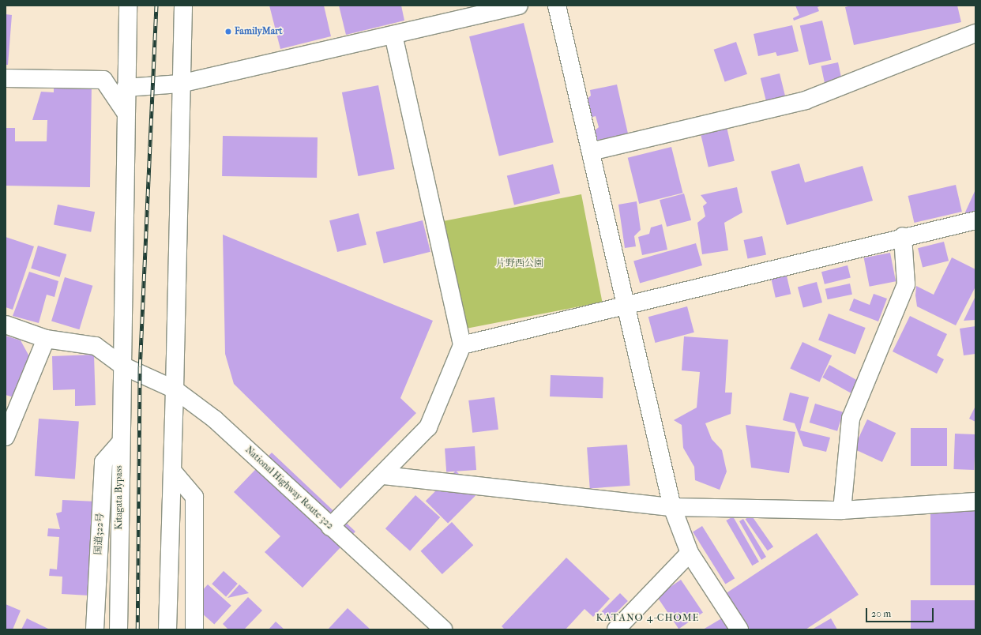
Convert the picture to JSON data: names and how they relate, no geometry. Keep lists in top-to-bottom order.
{
  "streets": {
    "main road": ["National Highway Route 322", "Kitagata Bypass", "国道322号"]
  },
  "crossings": [
    ["National Highway Route 322", "Kitagata Bypass"],
    ["Kitagata Bypass", "国道322号"]
  ],
  "districts": ["KATANO 4-CHOME"],
  "parks": ["片野西公園"],
  "places": ["FamilyMart"],
  "scale_bar": "20 m"
}
